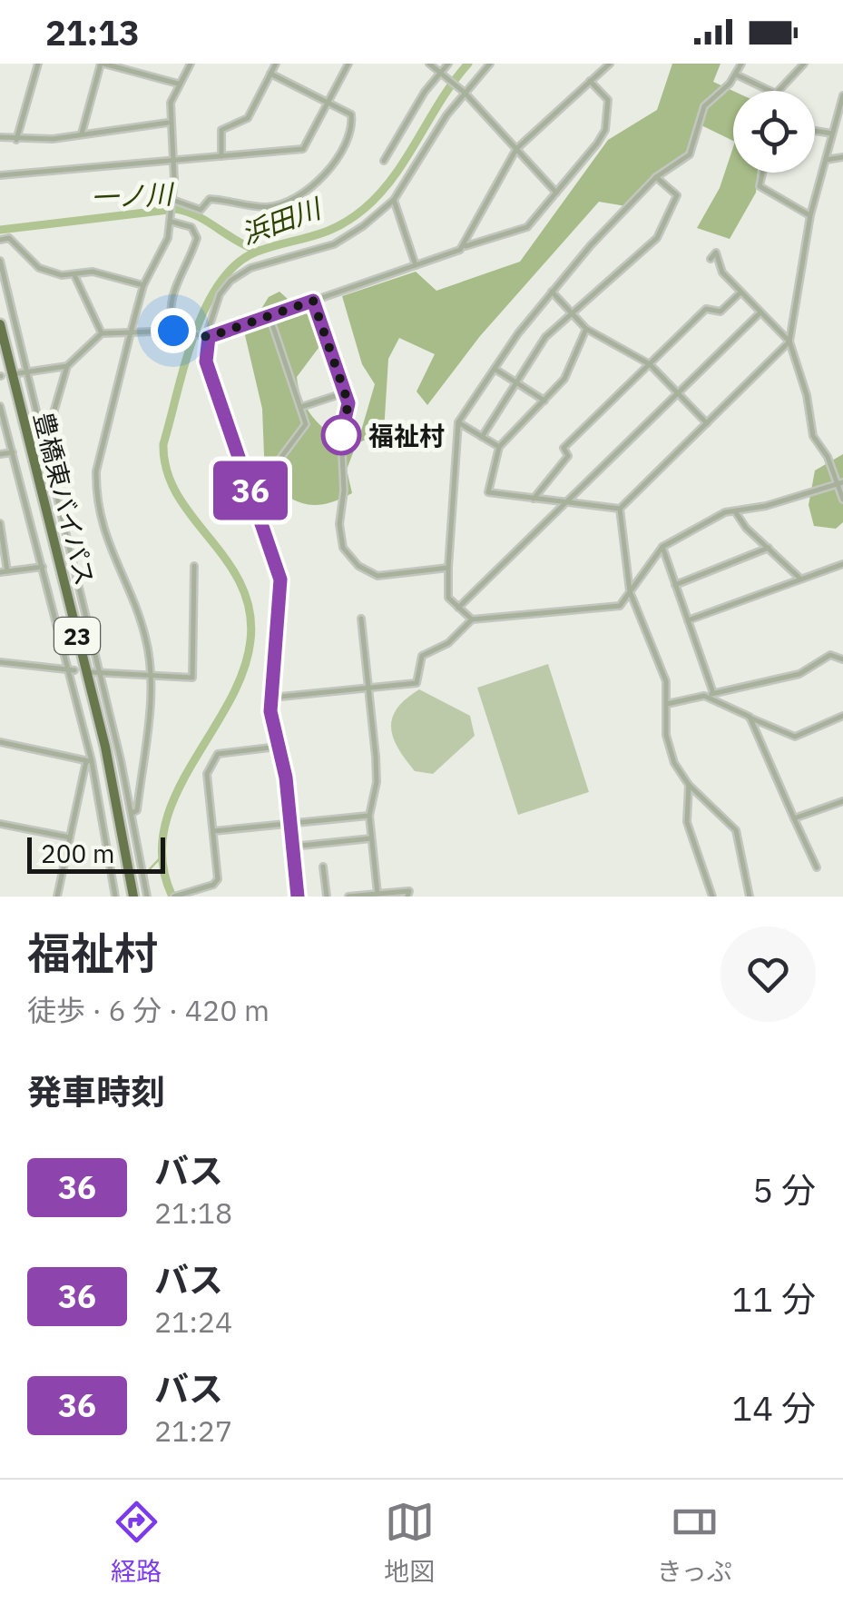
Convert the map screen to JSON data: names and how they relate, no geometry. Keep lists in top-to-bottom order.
{
  "streets": {
    "highway": ["豊橋東バイパス", "23"]
  },
  "crossings": [
    ["豊橋東バイパス", "23"]
  ],
  "water": ["一ノ川", "浜田川"],
  "places": ["福祉村"],
  "lines": ["bus line 36"],
  "scale_bar": "200 m",
  "page": {
    "status": "21:13",
    "on_map": "36",
    "scale": "200 m",
    "heading": [
      ["福祉村", "徒歩 · 6 分 · 420 m"],
      "発車時刻"
    ],
    "list": [
      {
        "mark": "36",
        "name": "バス",
        "note": "21:18",
        "value": "5 分"
      },
      {
        "mark": "36",
        "name": "バス",
        "note": "21:24",
        "value": "11 分"
      },
      {
        "mark": "36",
        "name": "バス",
        "note": "21:27",
        "value": "14 分"
      }
    ],
    "tabs": ["経路", "地図", "きっぷ"]
  }
}
